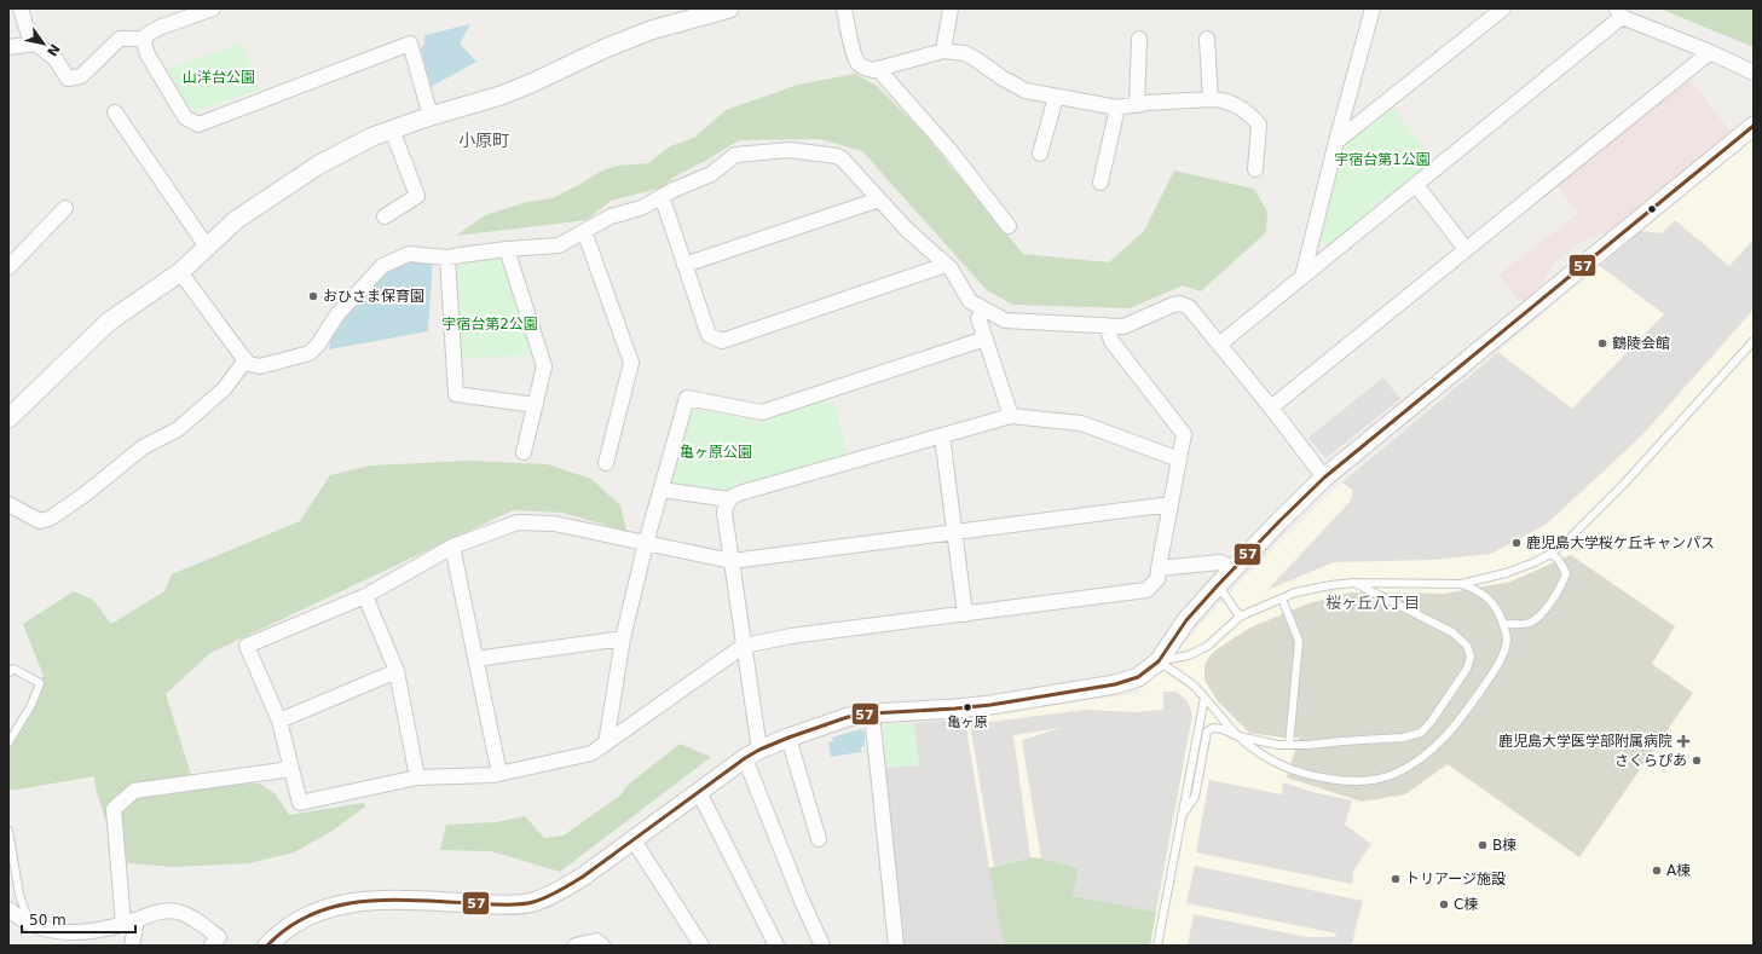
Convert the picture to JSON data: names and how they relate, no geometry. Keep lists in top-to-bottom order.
{
  "districts": ["小原町", "桜ヶ丘八丁目"],
  "parks": [
    "山洋台公園",
    "宇宿台第1公園",
    "宇宿台第2公園",
    "亀ヶ原公園"
  ],
  "places": {
    "other": [
      "おひさま保育園",
      "鶴陵会館",
      "鹿児島大学桜ケ丘キャンパス",
      "亀ヶ原",
      "さくらぴあ",
      "B棟",
      "A棟",
      "トリアージ施設",
      "C棟"
    ],
    "health": ["鹿児島大学医学部附属病院"]
  },
  "lines": ["transit line 57"],
  "scale_bar": "50 m",
  "north": "bottom right"
}
